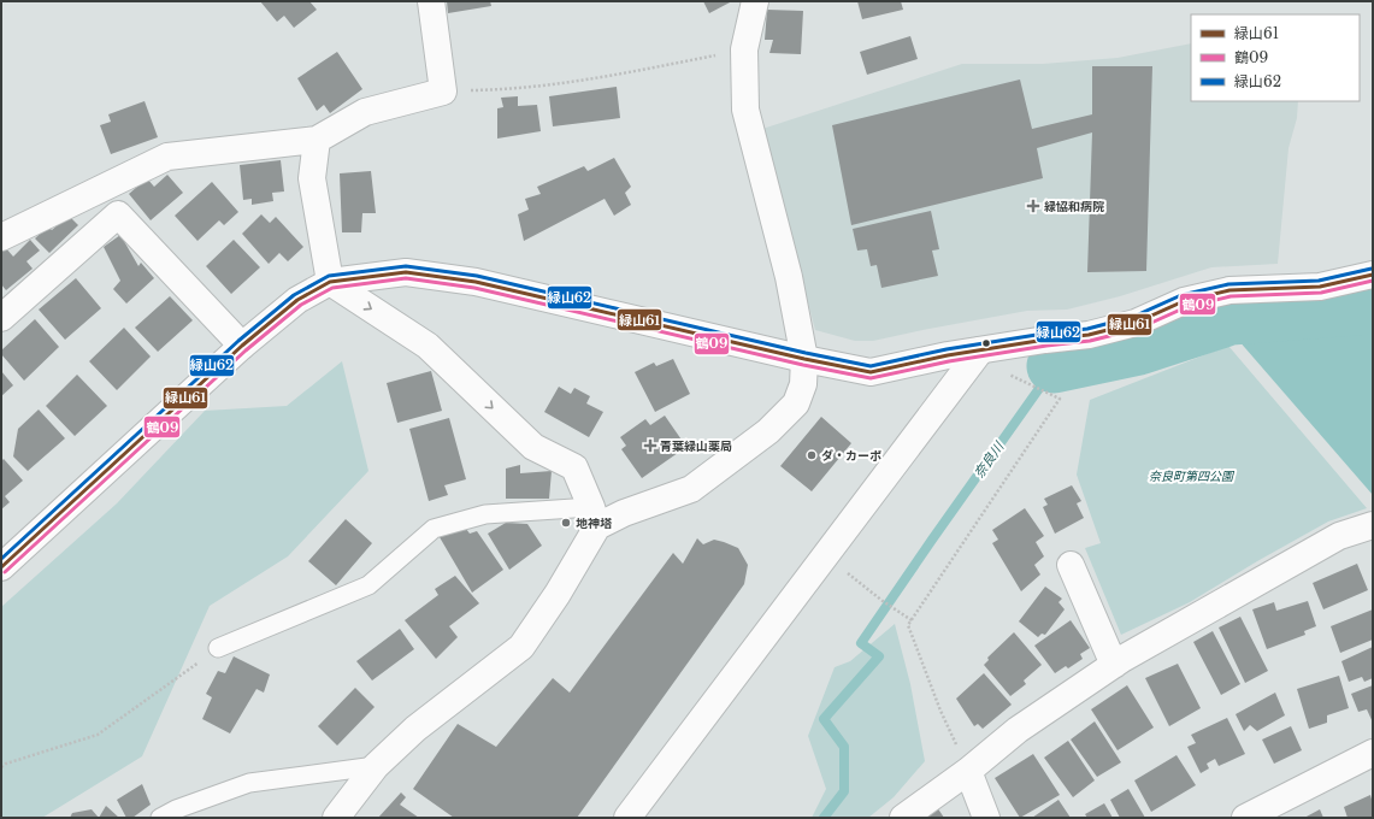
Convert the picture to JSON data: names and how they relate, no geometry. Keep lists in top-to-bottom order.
{
  "water": ["奈良川"],
  "parks": ["奈良町第四公園"],
  "places": {
    "health": ["緑協和病院", "青葉緑山薬局"],
    "other": ["ダ・カーポ", "地神塔"]
  },
  "lines": ["transit line 緑山62", "transit line 緑山61", "transit line 鶴09"],
  "legend": ["緑山61", "鶴09", "緑山62"]
}
